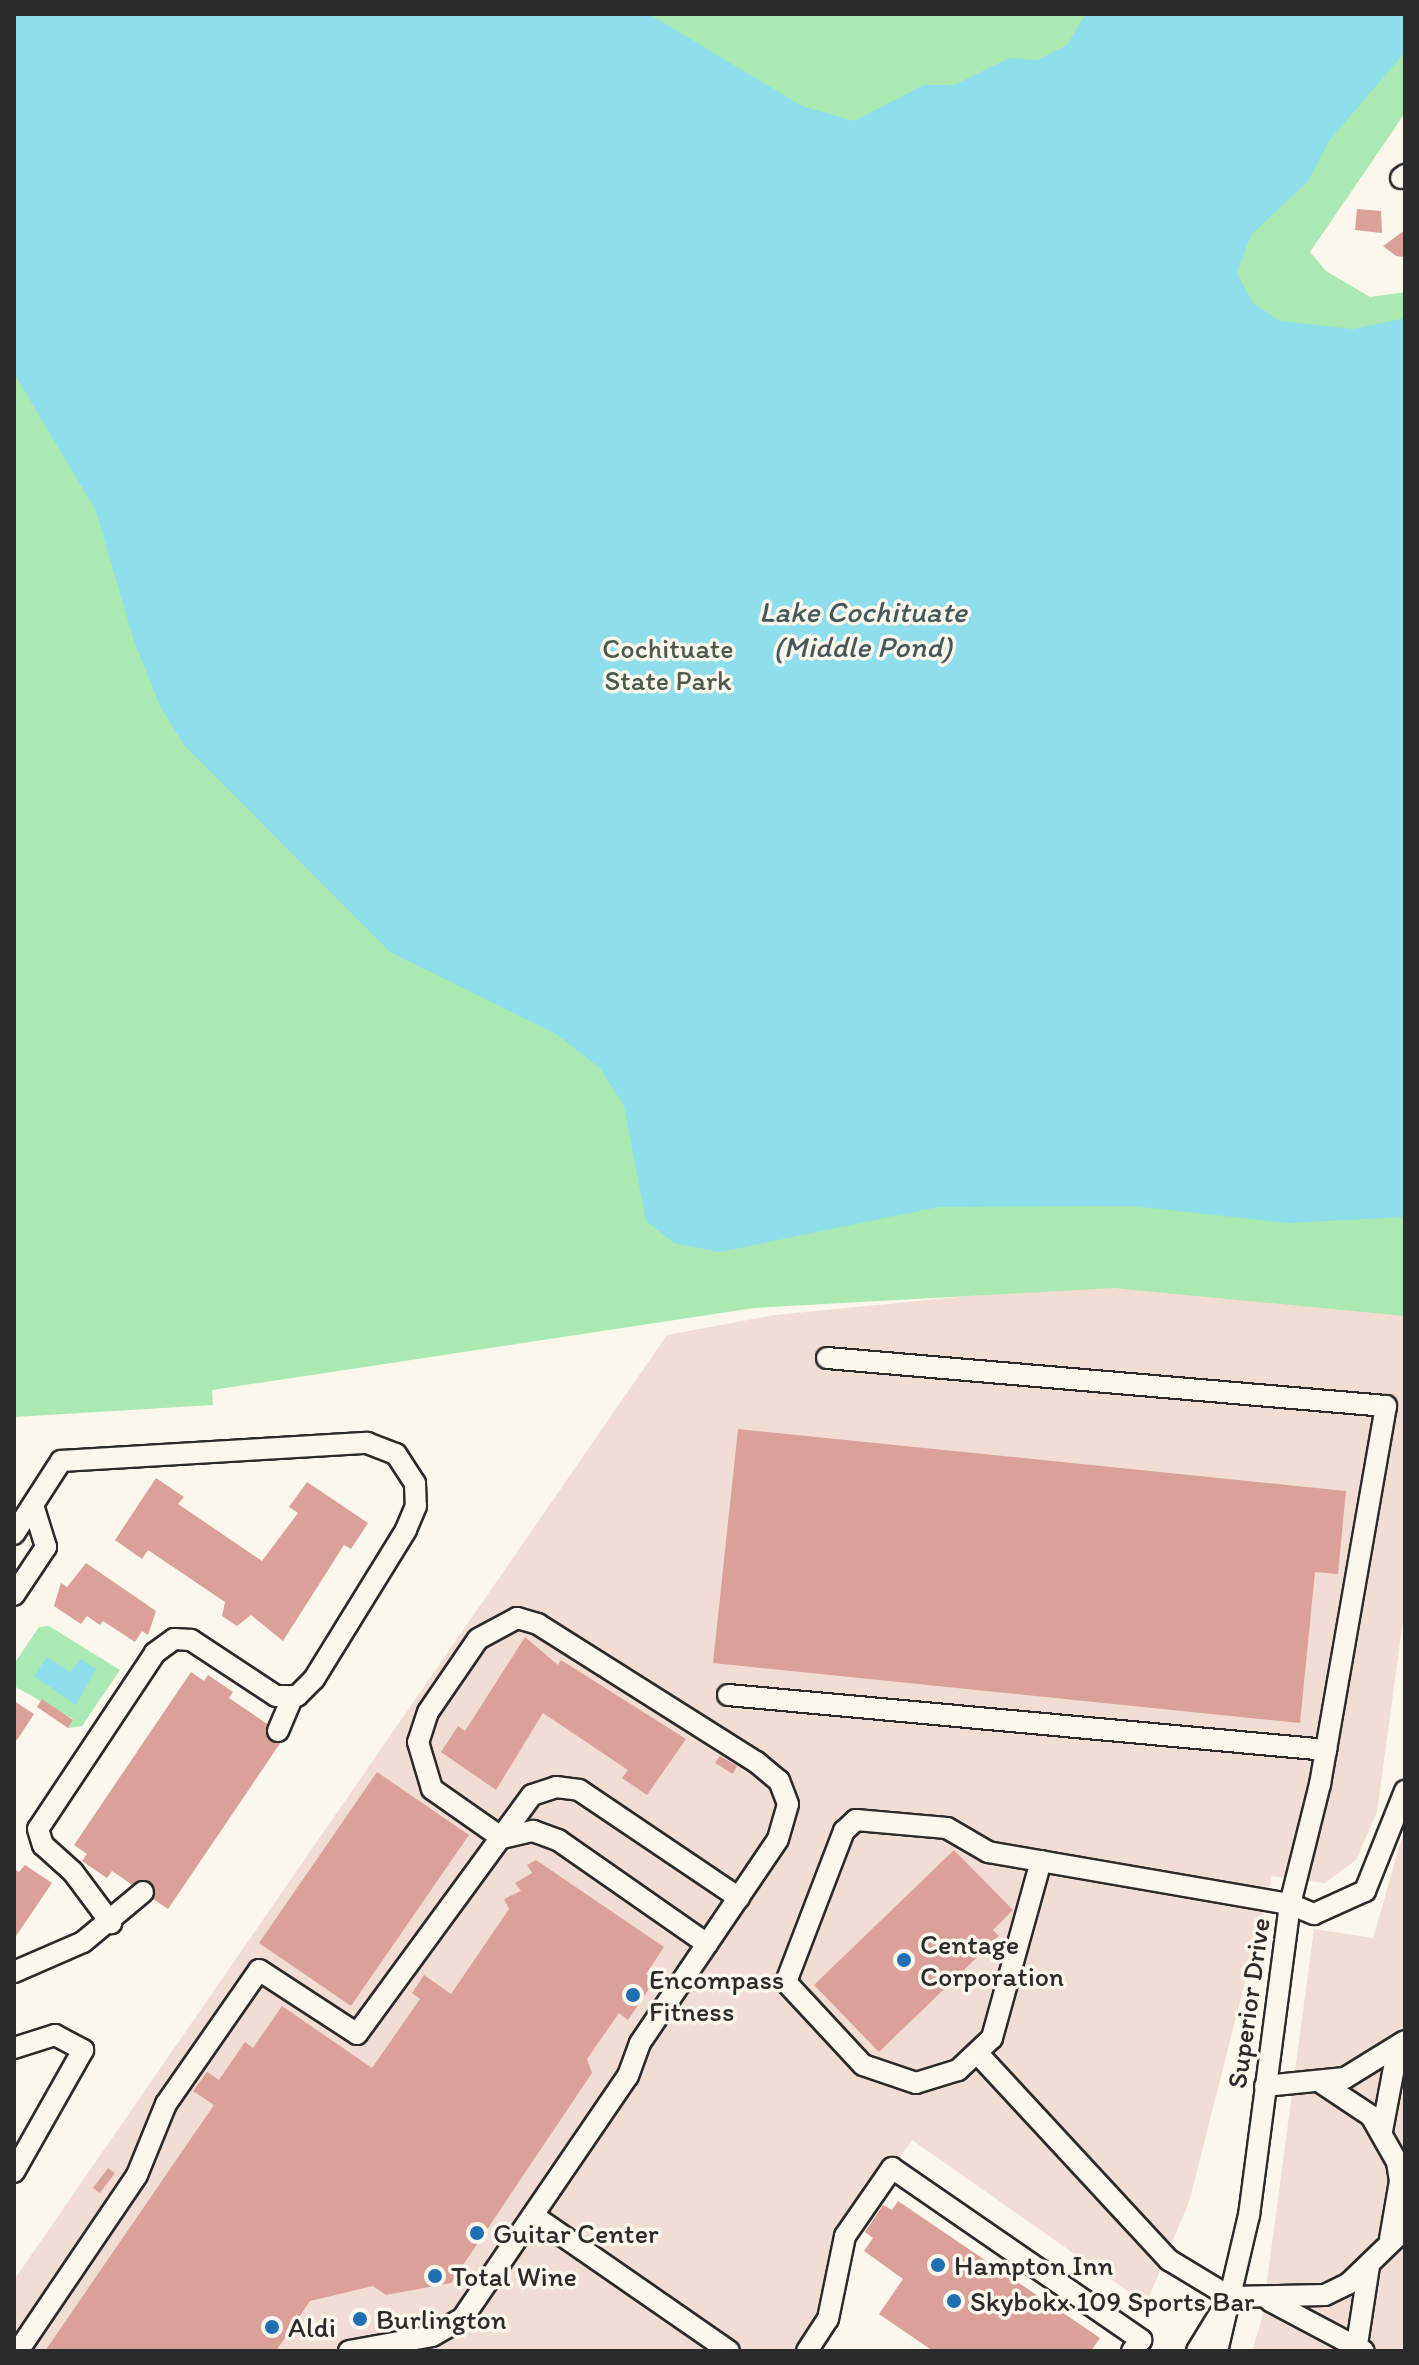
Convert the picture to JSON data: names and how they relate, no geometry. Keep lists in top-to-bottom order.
{
  "streets": {
    "street": ["Superior Drive"]
  },
  "water": ["Lake Cochituate (Middle Pond)"],
  "parks": ["Cochituate State Park"],
  "places": [
    "Centage Corporation",
    "Encompass Fitness",
    "Guitar Center",
    "Hampton Inn",
    "Total Wine",
    "Skybokx 109 Sports Bar",
    "Burlington",
    "Aldi"
  ]
}
